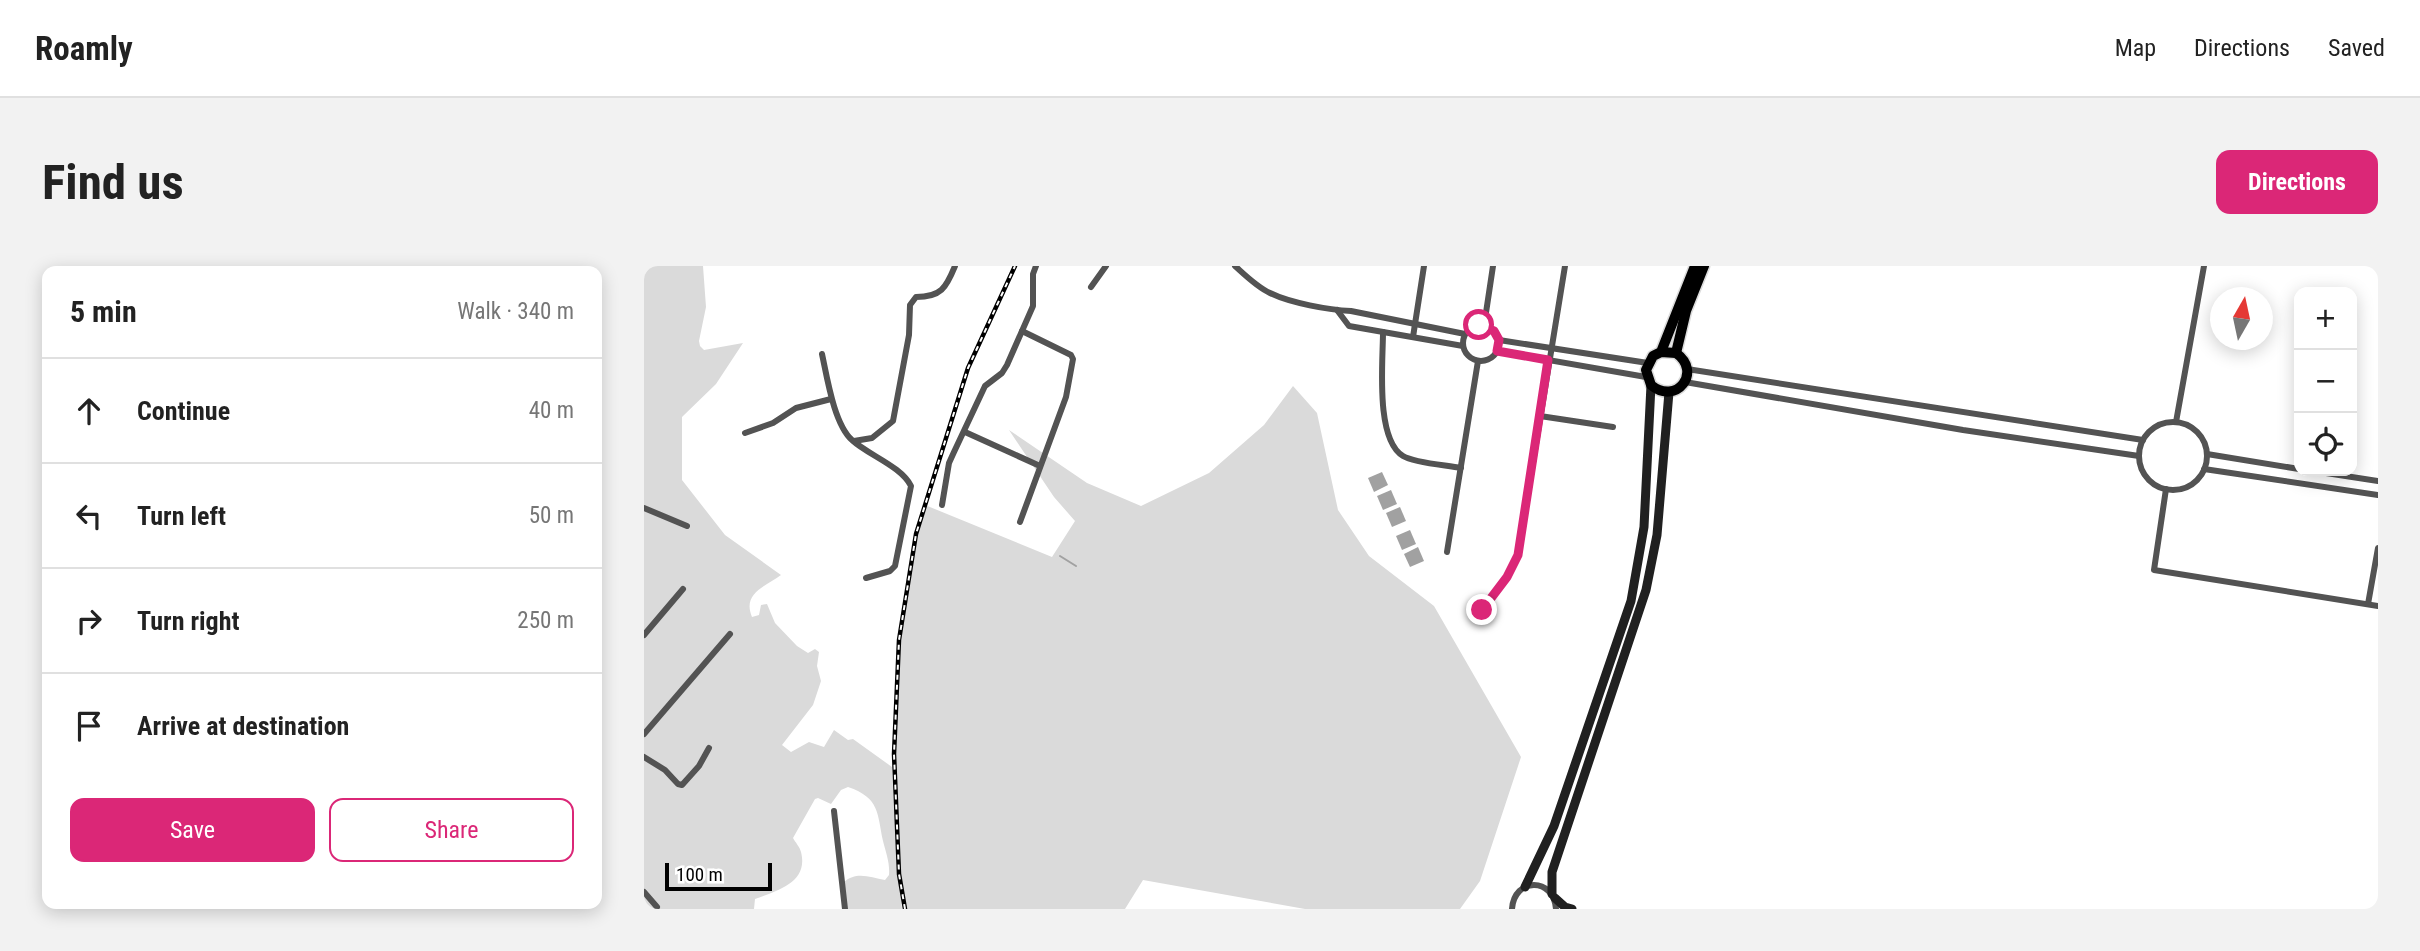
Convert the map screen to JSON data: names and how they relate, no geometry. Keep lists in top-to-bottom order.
{
  "scale_bar": "100 m",
  "north": "top",
  "page": {
    "header": "Roamly",
    "nav": ["Map", "Directions", "Saved"],
    "buttons": [
      "Directions",
      ["Save", "Share"]
    ],
    "title": "Find us",
    "heading": ["5 min", "Walk · 340 m"],
    "map_buttons": ["+", "−"],
    "list": [
      ["Continue", "40 m"],
      ["Turn left", "50 m"],
      ["Turn right", "250 m"],
      "Arrive at destination"
    ],
    "scale": "100 m"
  }
}
